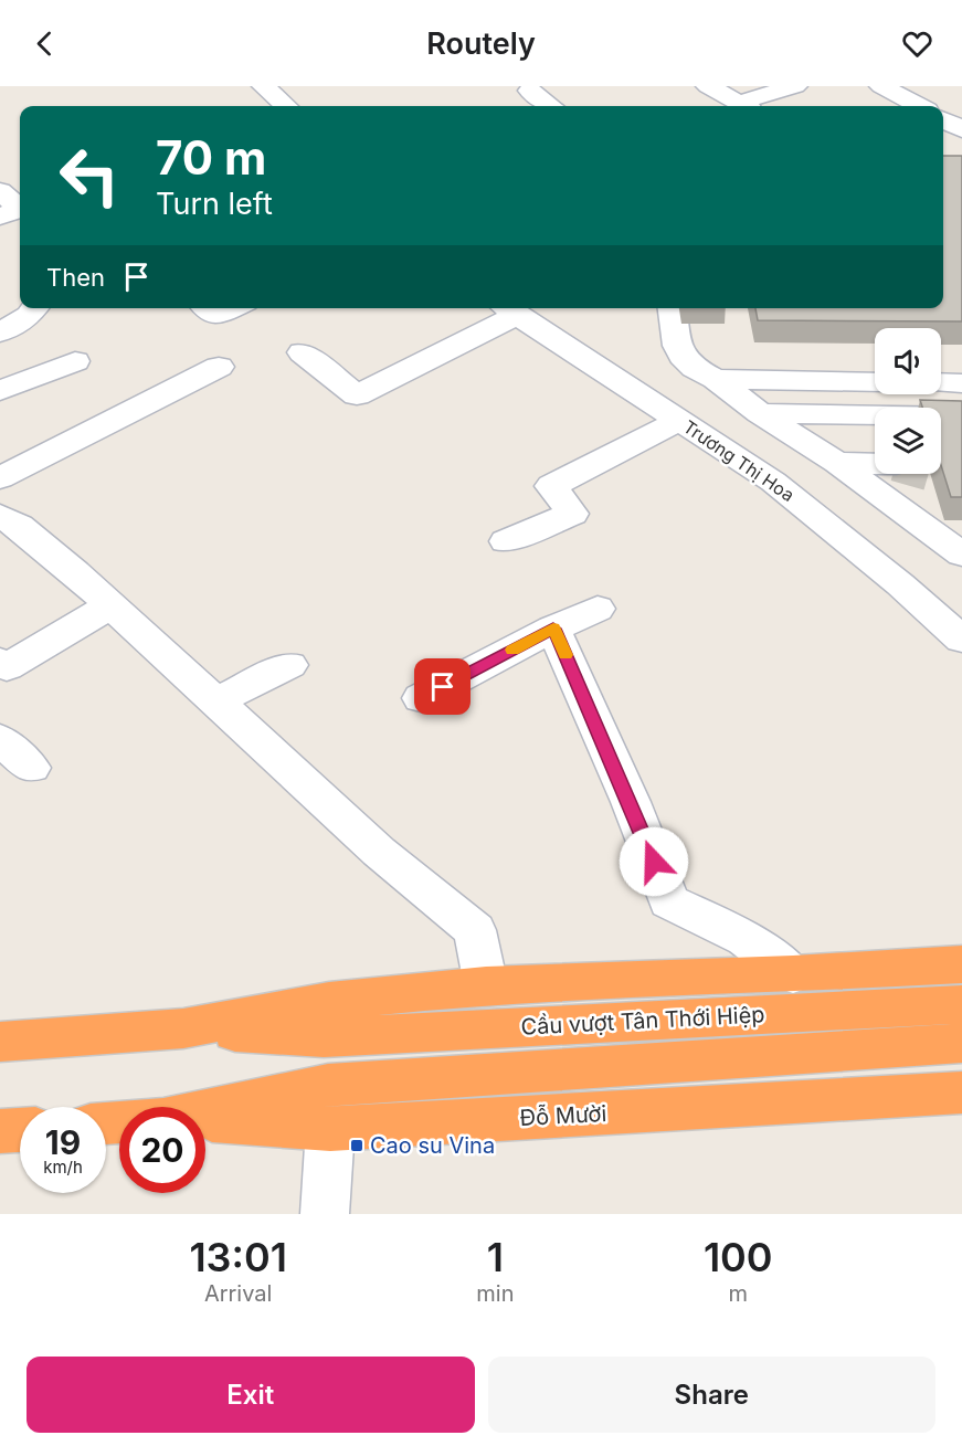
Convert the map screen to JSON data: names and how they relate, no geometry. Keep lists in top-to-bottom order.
{
  "streets": {
    "highway": ["Cầu vượt Tân Thới Hiệp", "Đỗ Mười"],
    "street": ["Trương Thị Hoa"]
  },
  "places": {
    "transit": ["Cao su Vina"]
  },
  "page": {
    "header": "Routely",
    "turn": ["70 m", "Turn left"],
    "then": "Then",
    "speed": "19 km/h",
    "limit": "20",
    "eta": [
      "13:01",
      "Arrival",
      "1",
      "min",
      "100",
      "m"
    ],
    "buttons": ["Exit", "Share"]
  }
}
